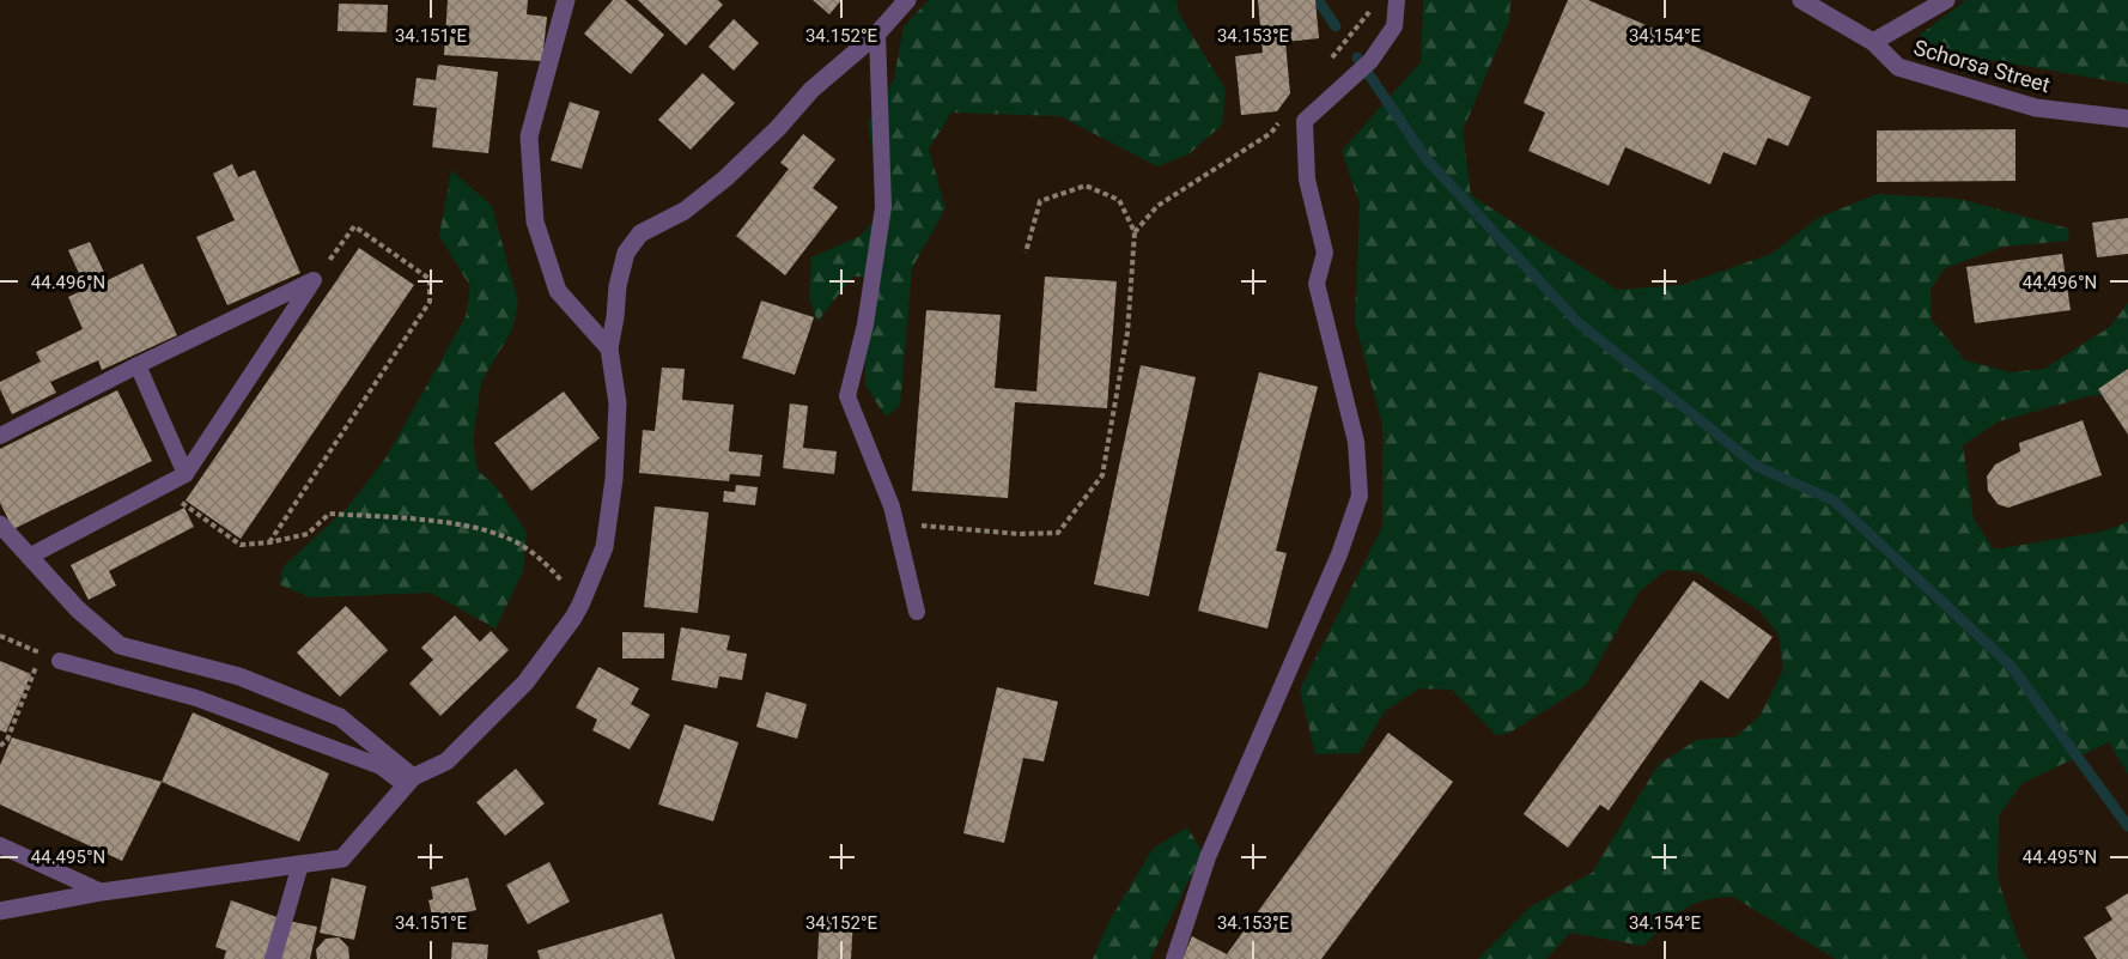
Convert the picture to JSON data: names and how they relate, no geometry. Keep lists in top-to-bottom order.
{
  "streets": {
    "street": ["Schorsa Street"]
  },
  "coordinates": [
    "34.151°E",
    "34.152°E",
    "34.153°E",
    "34.154°E",
    "44.496°N",
    "44.495°N"
  ]
}
